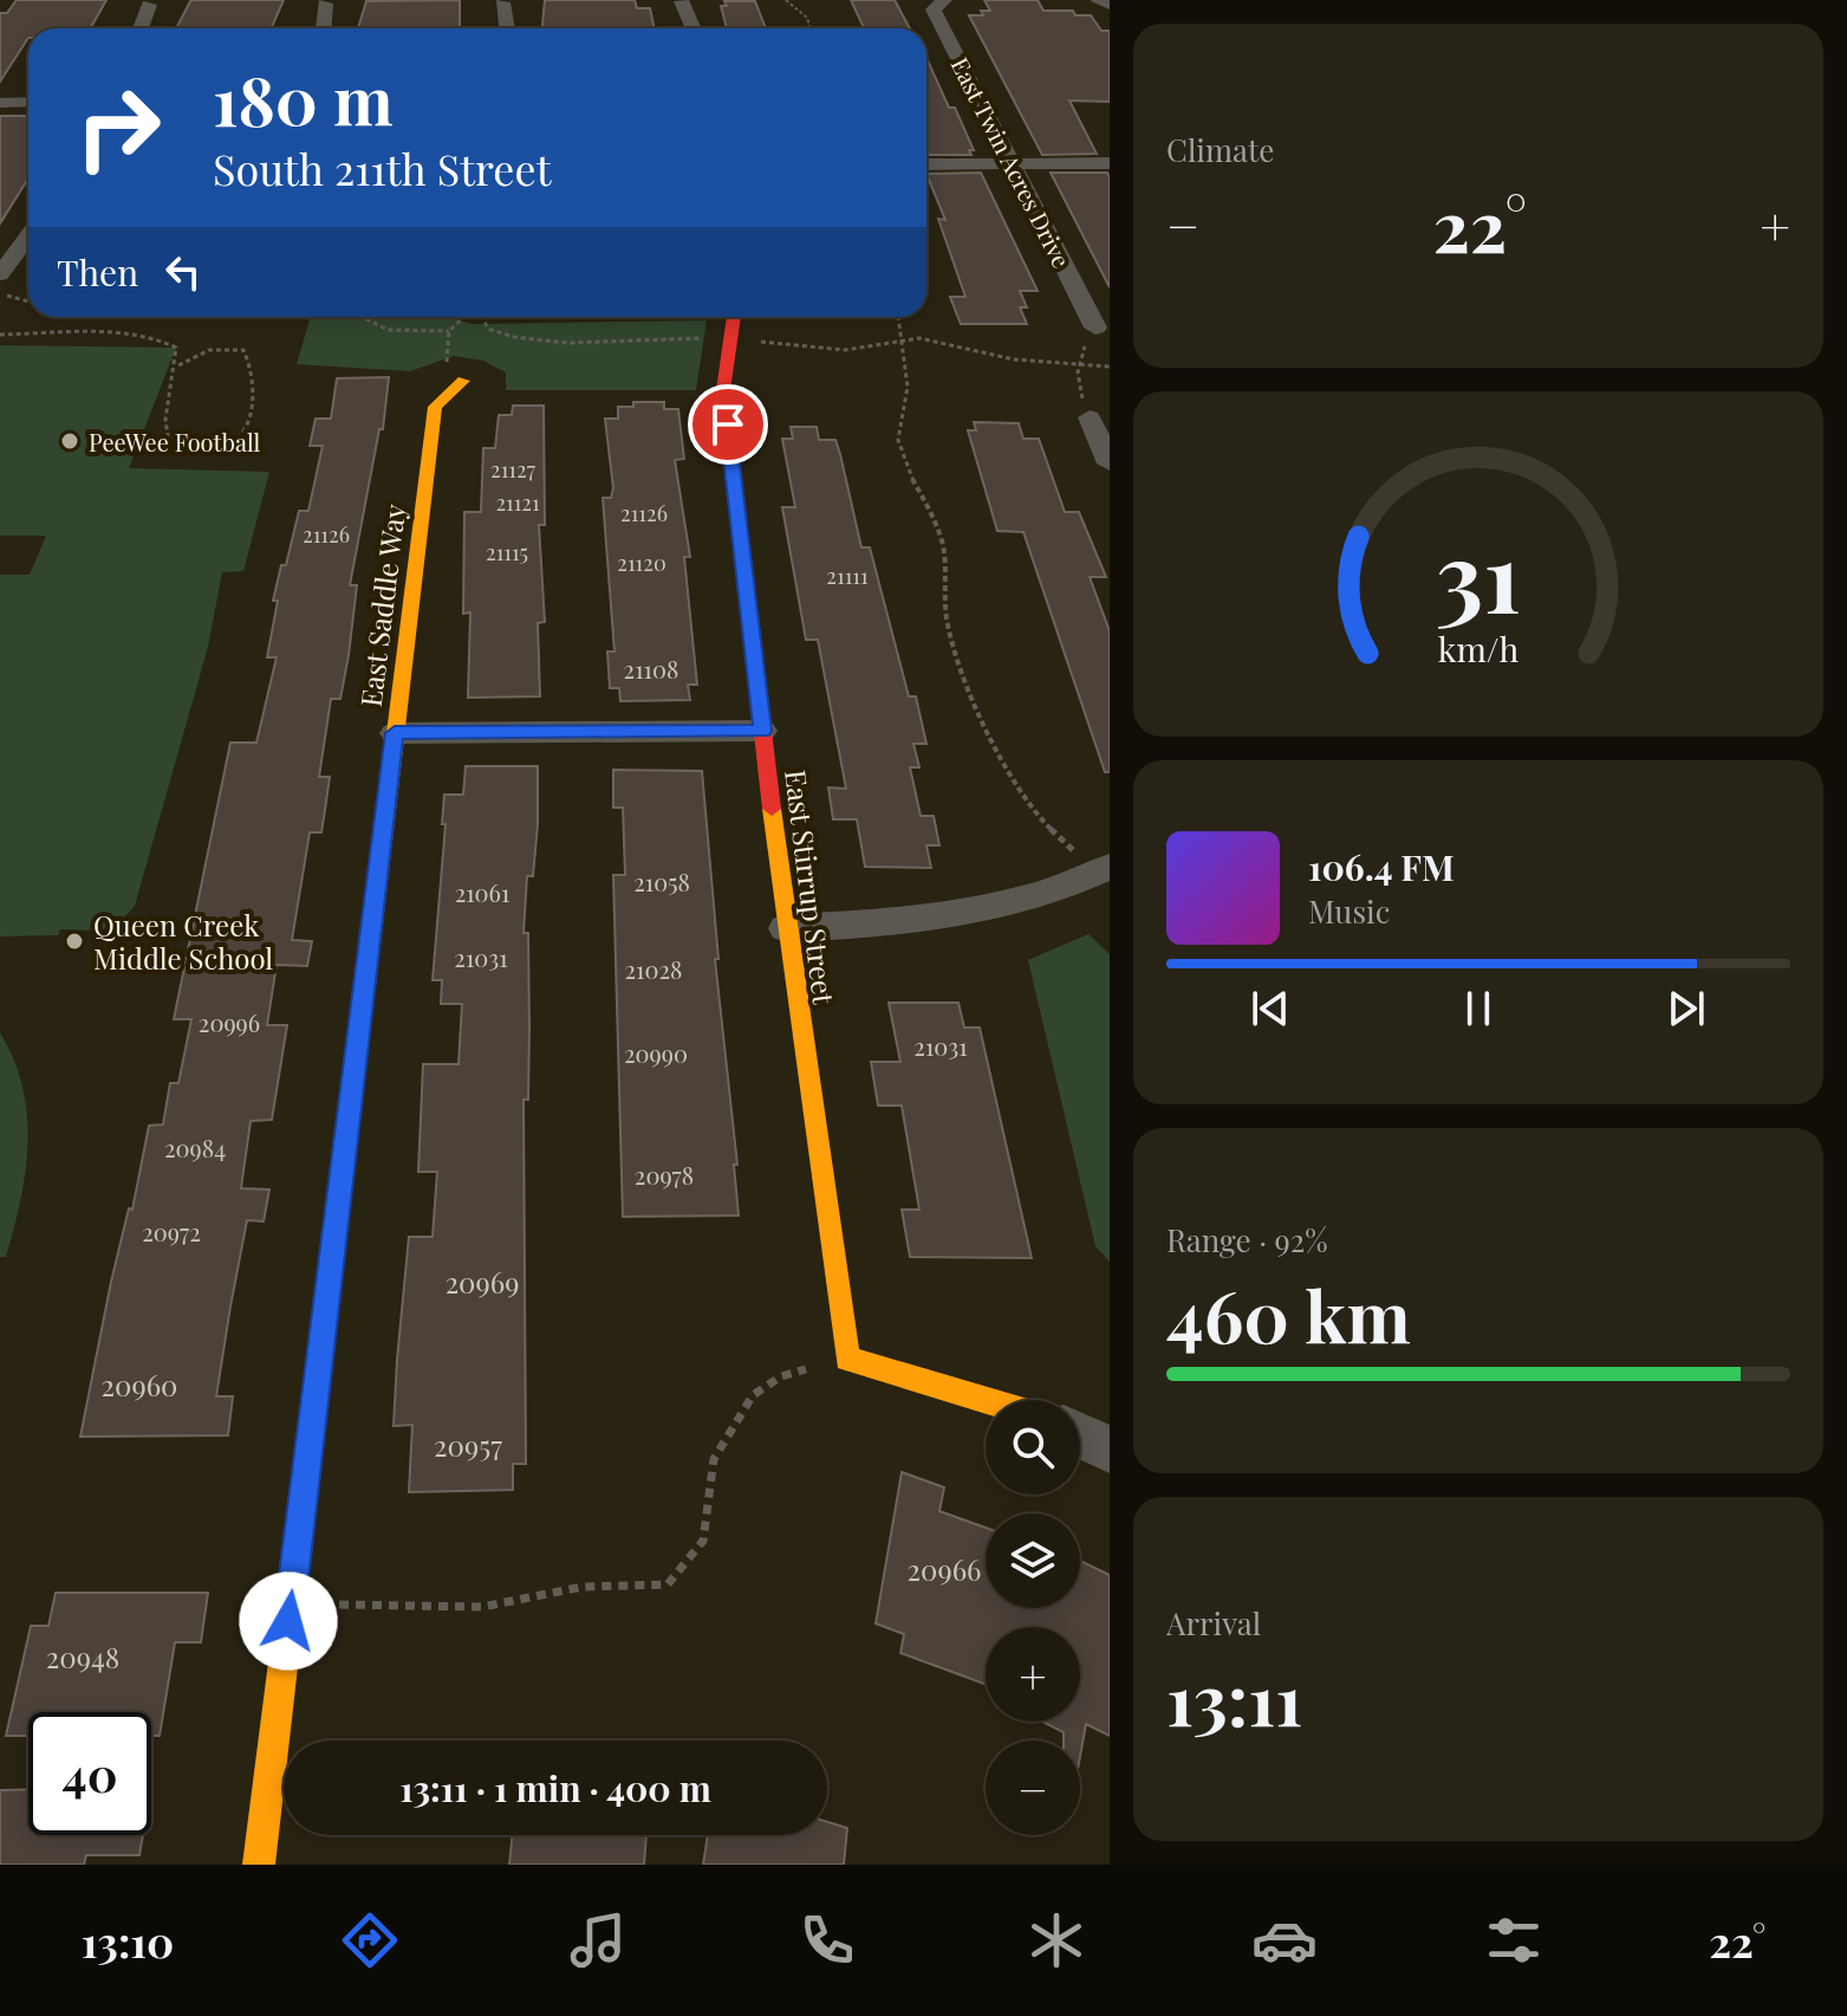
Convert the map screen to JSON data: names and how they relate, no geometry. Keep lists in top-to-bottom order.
{
  "streets": {
    "street": ["East Twin Acres Drive", "East Saddle Way", "East Stirrup Street"]
  },
  "places": ["PeeWee Football", "Queen Creek Middle School"],
  "house_numbers": [
    "21127",
    "21121",
    "21126",
    "21126",
    "21115",
    "21120",
    "21111",
    "21108",
    "21058",
    "21061",
    "21031",
    "21028",
    "20996",
    "21031",
    "20990",
    "20984",
    "20978",
    "20972",
    "20969",
    "20960",
    "20957",
    "20966",
    "20948"
  ],
  "page": {
    "tile": [
      "Climate",
      ["Range · 92%", "460 km"],
      ["Arrival", "13:11"]
    ],
    "turn": ["180 m", "South 211th Street"],
    "heat": ["−", "22°", "+"],
    "then": "Then",
    "song": ["106.4 FM", "Music"],
    "map_buttons": ["+", "−"],
    "limit": "40",
    "trip": "13:11 · 1 min · 400 m",
    "tabs": ["13:10", "22°"],
    "gauge": ["31", "km/h"]
  }
}
